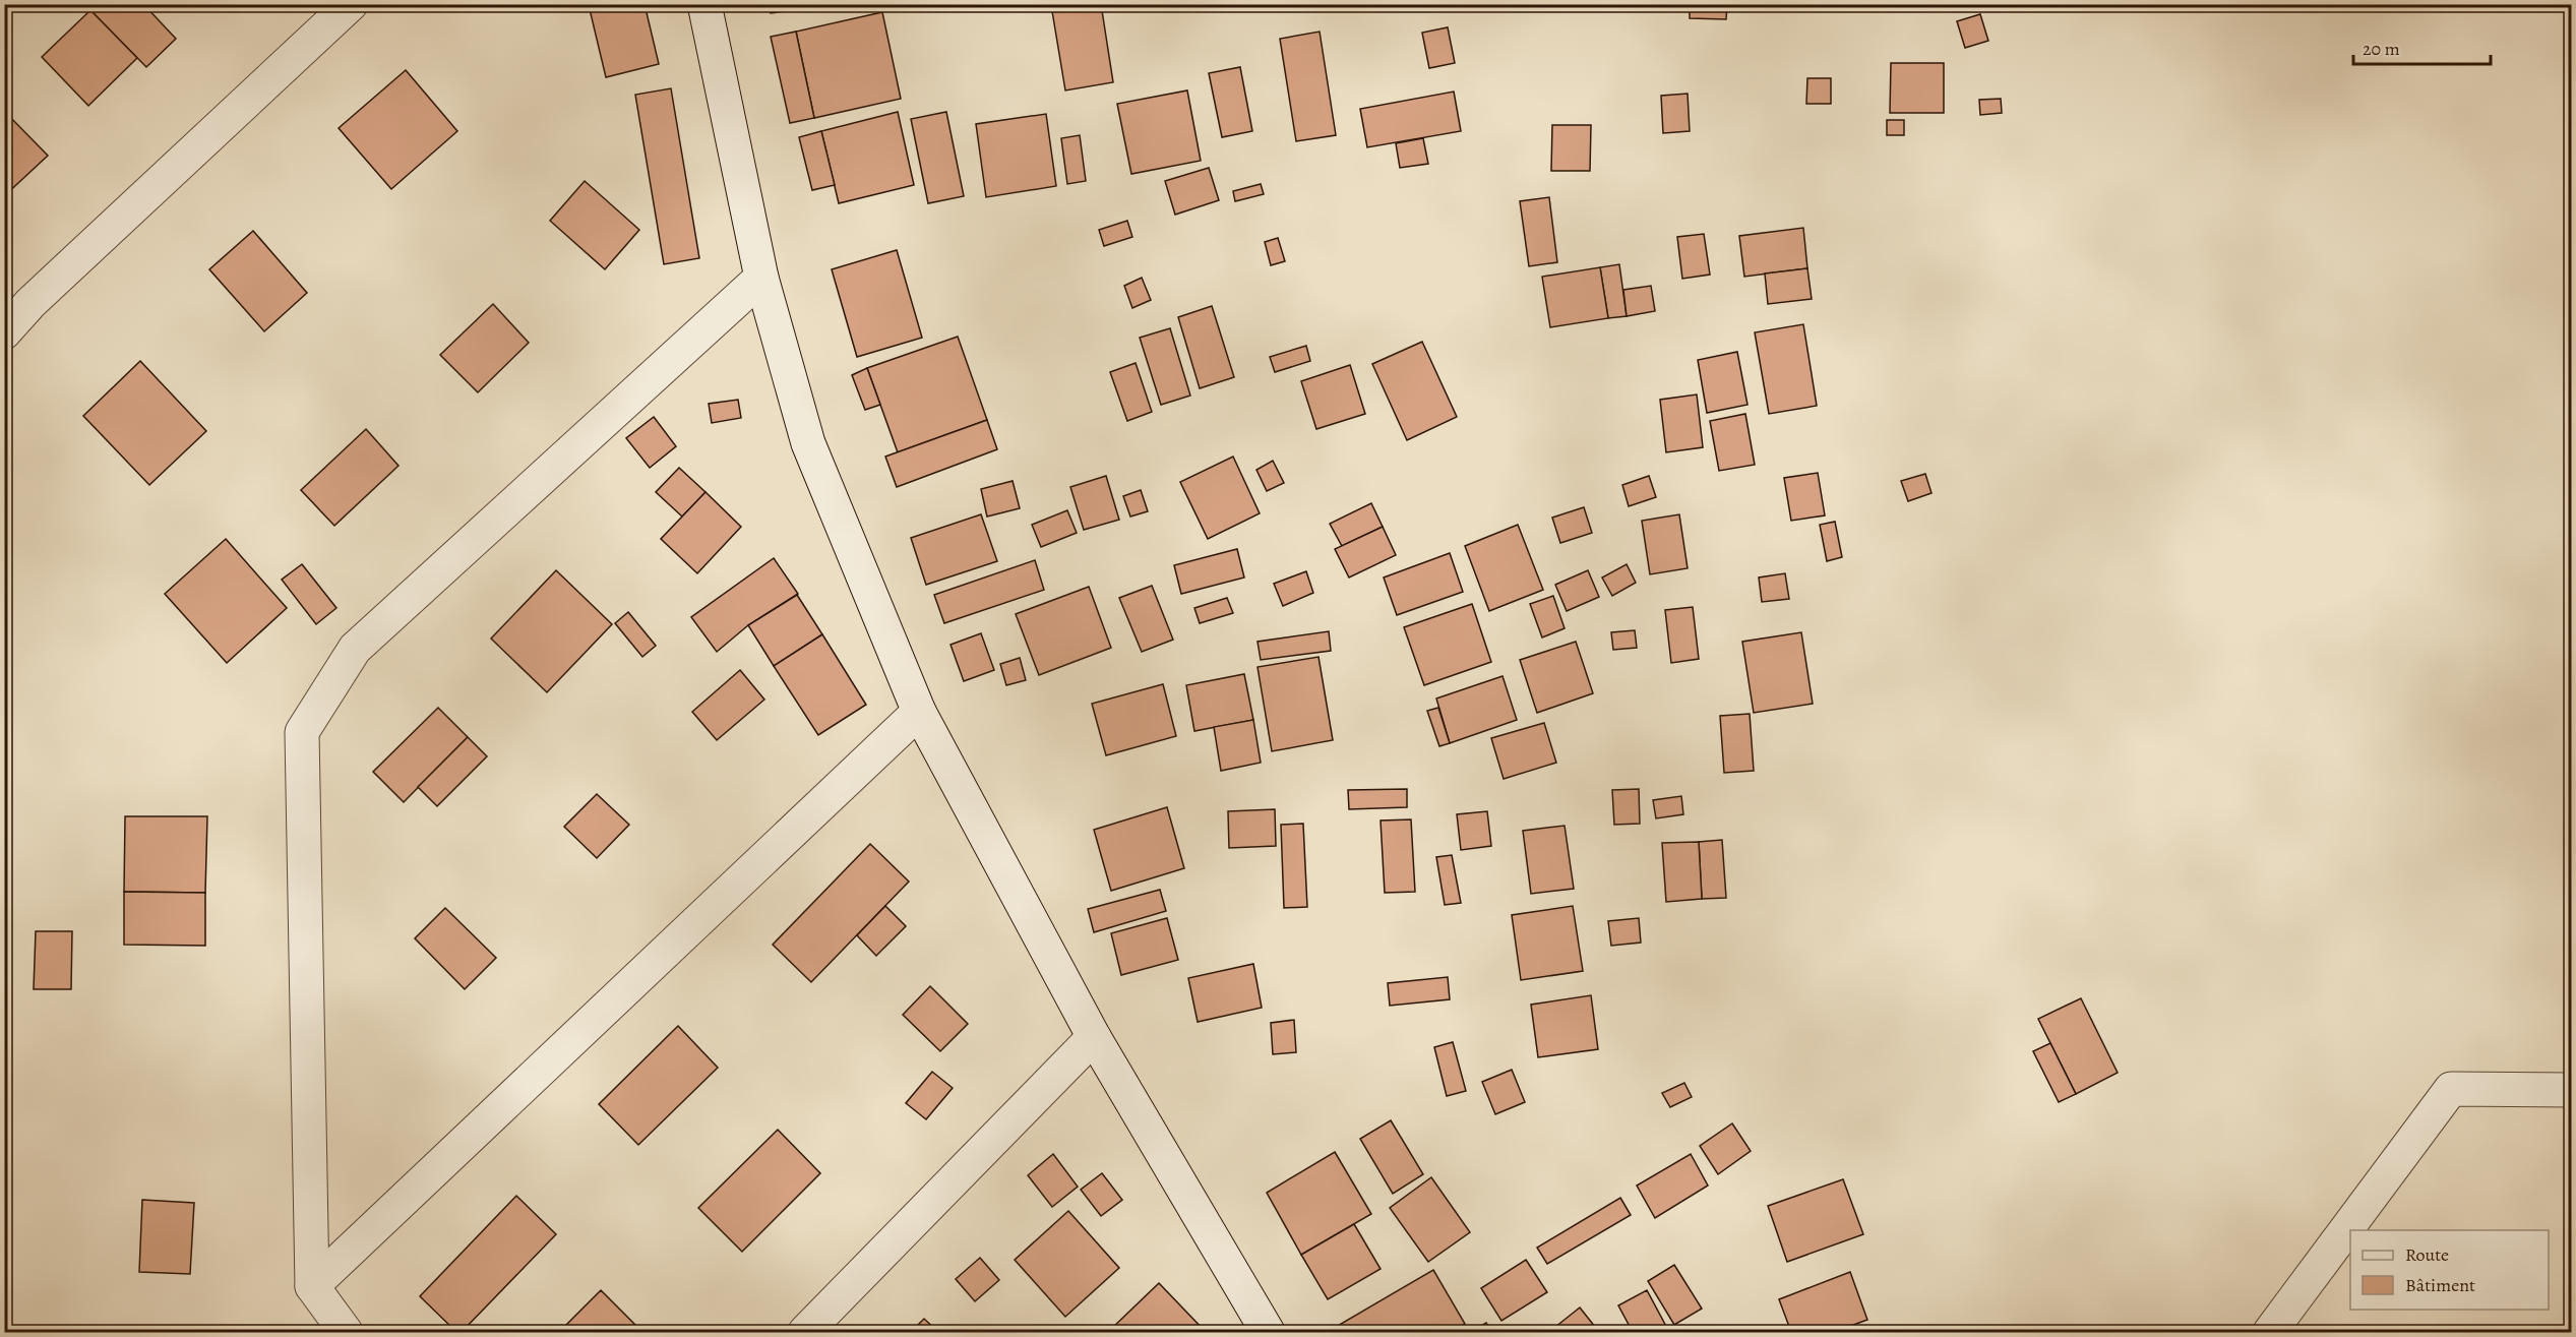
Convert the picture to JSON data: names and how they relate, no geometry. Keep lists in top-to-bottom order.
{
  "legend": ["Route", "Bâtiment"],
  "scale_bar": "20 m"
}
